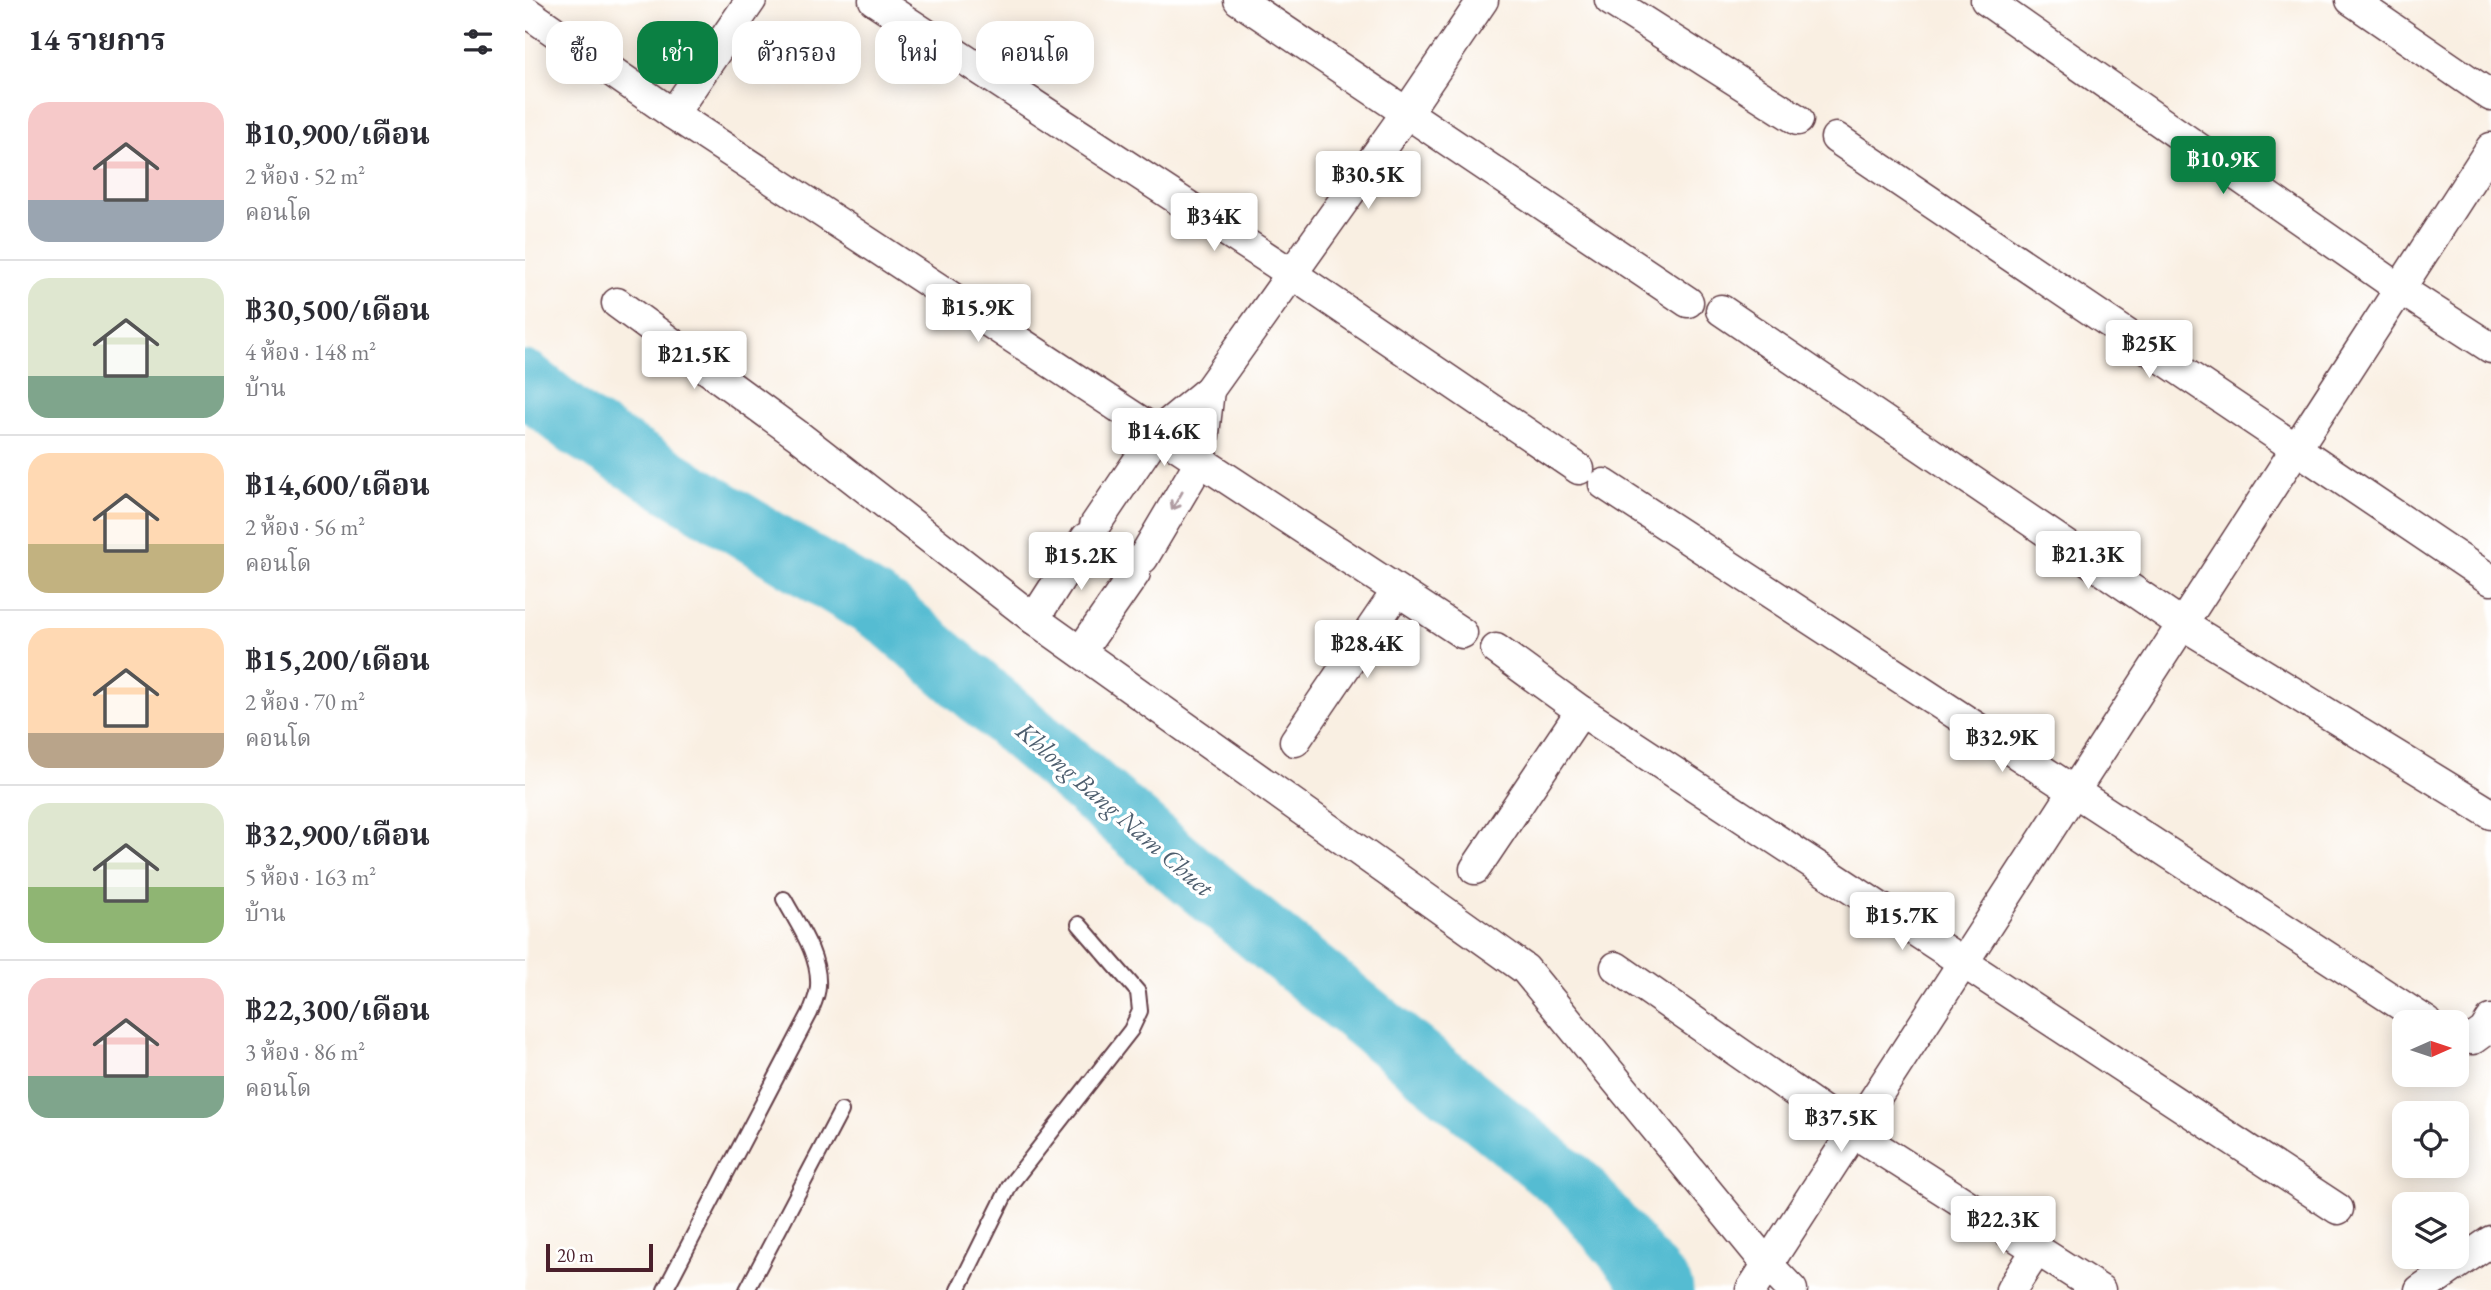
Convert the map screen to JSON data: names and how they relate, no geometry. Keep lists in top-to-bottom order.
{
  "water": ["Khlong Bang Nam Chuet"],
  "scale_bar": "20 m",
  "north": "right",
  "page": {
    "heading": "14 รายการ",
    "chip": [
      "ซื้อ",
      "เช่า",
      "ตัวกรอง",
      "ใหม่",
      "คอนโด"
    ],
    "list": [
      {
        "name": "฿10,900/เดือน",
        "note": "2 ห้อง · 52 m² · คอนโด"
      },
      {
        "name": "฿30,500/เดือน",
        "note": "4 ห้อง · 148 m² · บ้าน"
      },
      {
        "name": "฿14,600/เดือน",
        "note": "2 ห้อง · 56 m² · คอนโด"
      },
      {
        "name": "฿15,200/เดือน",
        "note": "2 ห้อง · 70 m² · คอนโด"
      },
      {
        "name": "฿32,900/เดือน",
        "note": "5 ห้อง · 163 m² · บ้าน"
      },
      {
        "name": "฿22,300/เดือน",
        "note": "3 ห้อง · 86 m² · คอนโด"
      }
    ],
    "price": [
      "฿10.9K",
      "฿30.5K",
      "฿34K",
      "฿15.9K",
      "฿25K",
      "฿21.5K",
      "฿14.6K",
      "฿21.3K",
      "฿15.2K",
      "฿28.4K",
      "฿32.9K",
      "฿15.7K",
      "฿37.5K",
      "฿22.3K"
    ],
    "scale": "20 m"
  }
}
